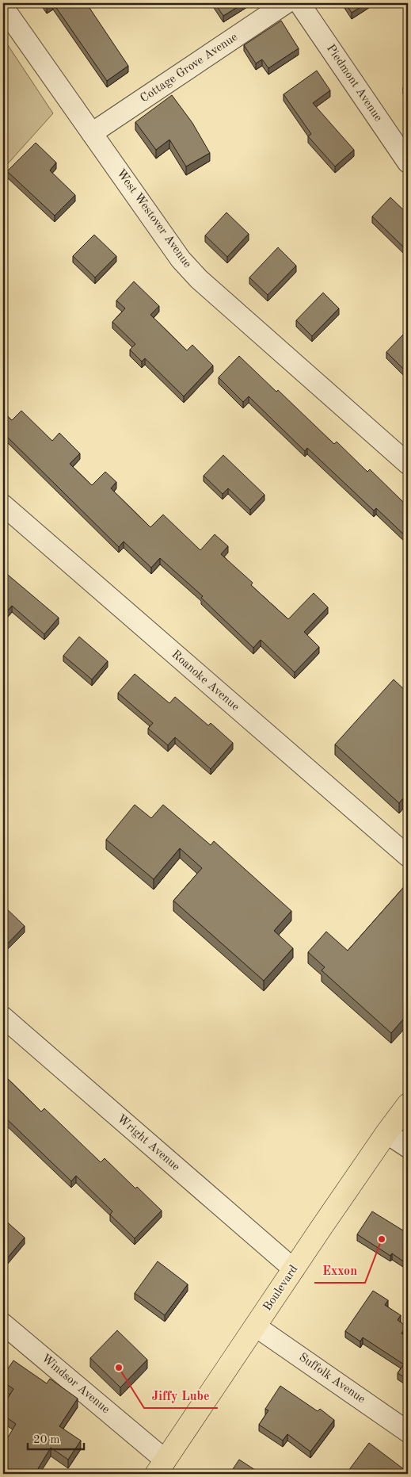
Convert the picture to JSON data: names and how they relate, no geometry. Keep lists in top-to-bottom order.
{
  "streets": {
    "main road": ["Boulevard"],
    "street": [
      "Cottage Grove Avenue",
      "Piedmont Avenue",
      "West Westover Avenue",
      "Roanoke Avenue",
      "Wright Avenue",
      "Suffolk Avenue",
      "Windsor Avenue"
    ]
  },
  "crossings": [
    ["Cottage Grove Avenue", "West Westover Avenue"],
    ["Wright Avenue", "Boulevard"],
    ["Boulevard", "Suffolk Avenue"],
    ["Boulevard", "Windsor Avenue"]
  ],
  "places": ["Exxon", "Jiffy Lube"],
  "scale_bar": "20 m"
}
